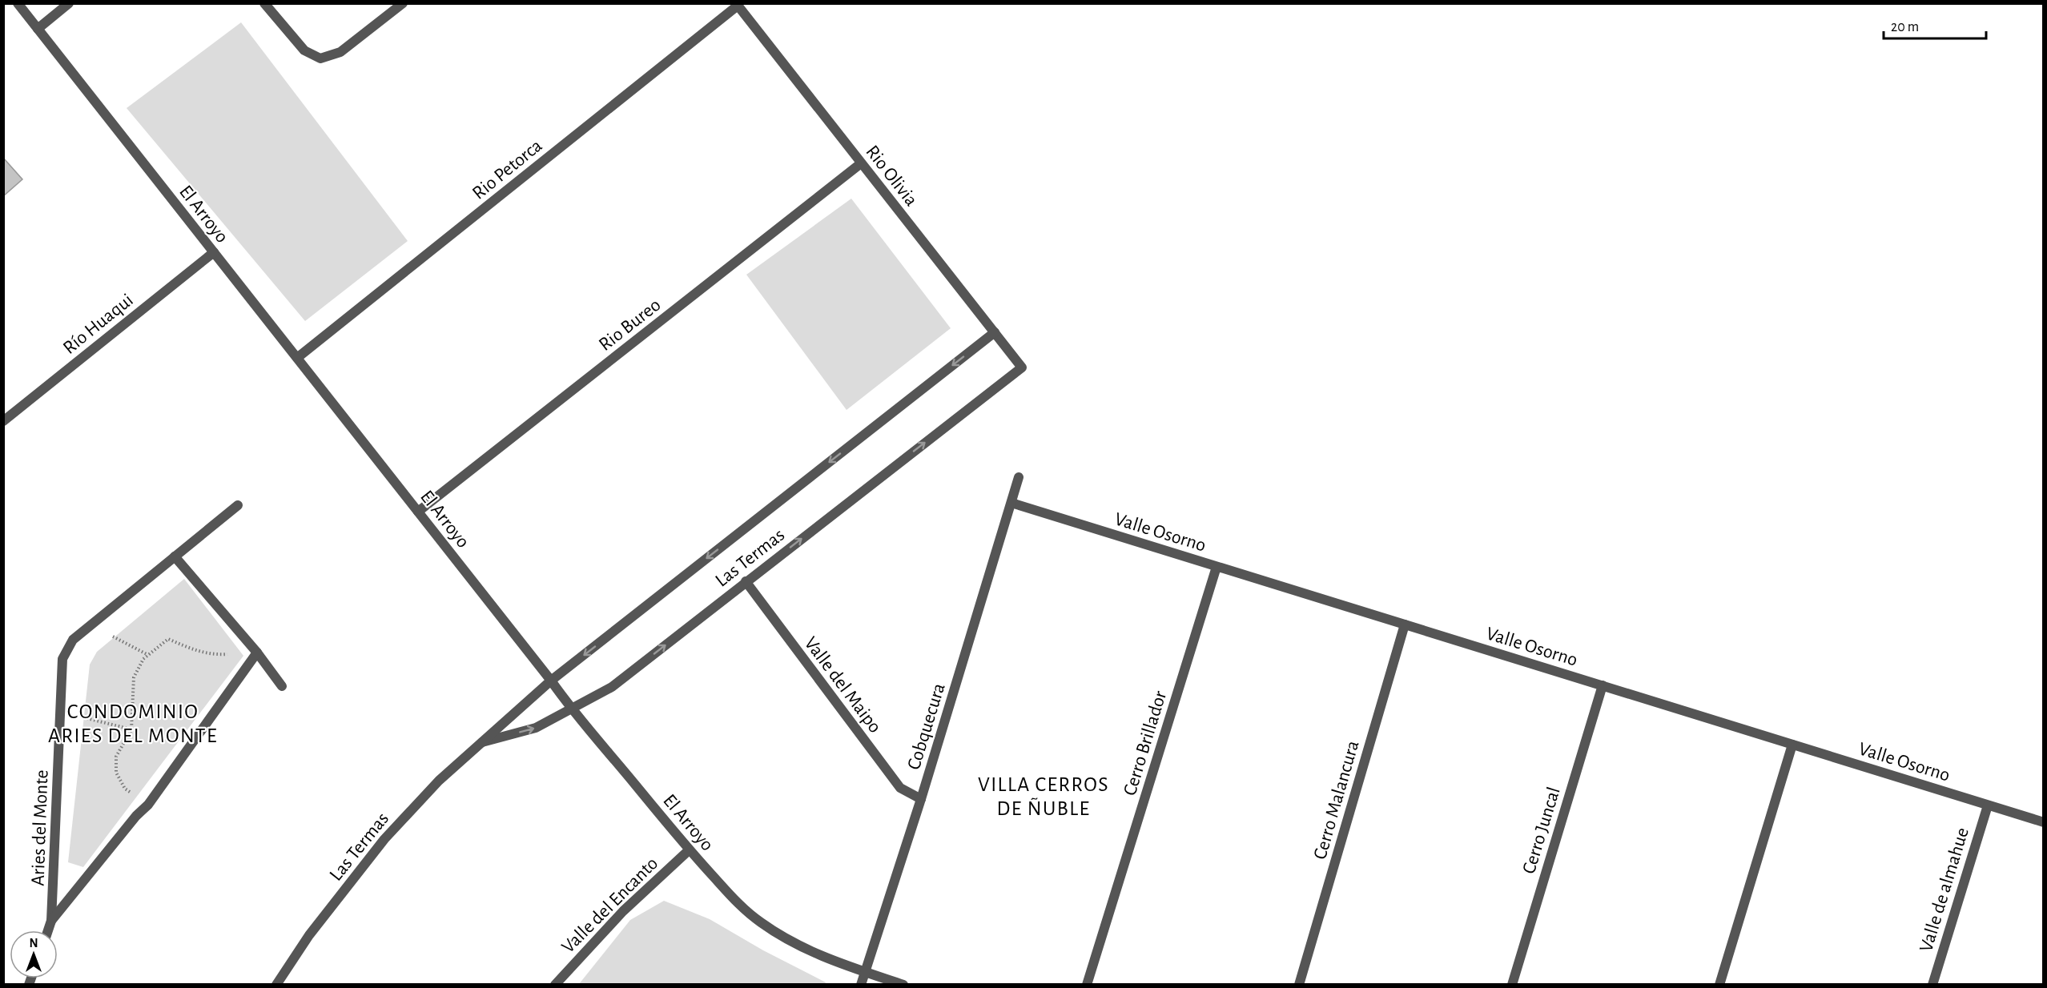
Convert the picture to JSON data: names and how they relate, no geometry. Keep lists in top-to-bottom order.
{
  "streets": {
    "street": [
      "Rio Petorca",
      "Rio Olivia",
      "El Arroyo",
      "Río Huaqui",
      "Rio Bureo",
      "Valle Osorno",
      "Las Termas",
      "Valle del Maipo",
      "Cobquecura",
      "Cerro Brillador",
      "Cerro Malancura",
      "Aries del Monte",
      "Cerro Juncal",
      "Valle de almahue",
      "Valle del Encanto"
    ]
  },
  "crossings": [
    ["Rio Petorca", "Rio Olivia"],
    ["Rio Petorca", "El Arroyo"],
    ["Rio Olivia", "Rio Bureo"],
    ["Rio Olivia", "Las Termas"],
    ["El Arroyo", "Río Huaqui"],
    ["El Arroyo", "Rio Bureo"],
    ["El Arroyo", "Las Termas"],
    ["El Arroyo", "Cobquecura"],
    ["El Arroyo", "Valle del Encanto"],
    ["Valle Osorno", "Cobquecura"],
    ["Valle Osorno", "Cerro Brillador"],
    ["Valle Osorno", "Cerro Malancura"],
    ["Valle Osorno", "Cerro Juncal"],
    ["Valle Osorno", "Valle de almahue"],
    ["Las Termas", "Valle del Maipo"],
    ["Valle del Maipo", "Cobquecura"]
  ],
  "districts": ["CONDOMINIO ARIES DEL MONTE", "VILLA CERROS DE ÑUBLE"],
  "scale_bar": "20 m",
  "north": "top"
}
